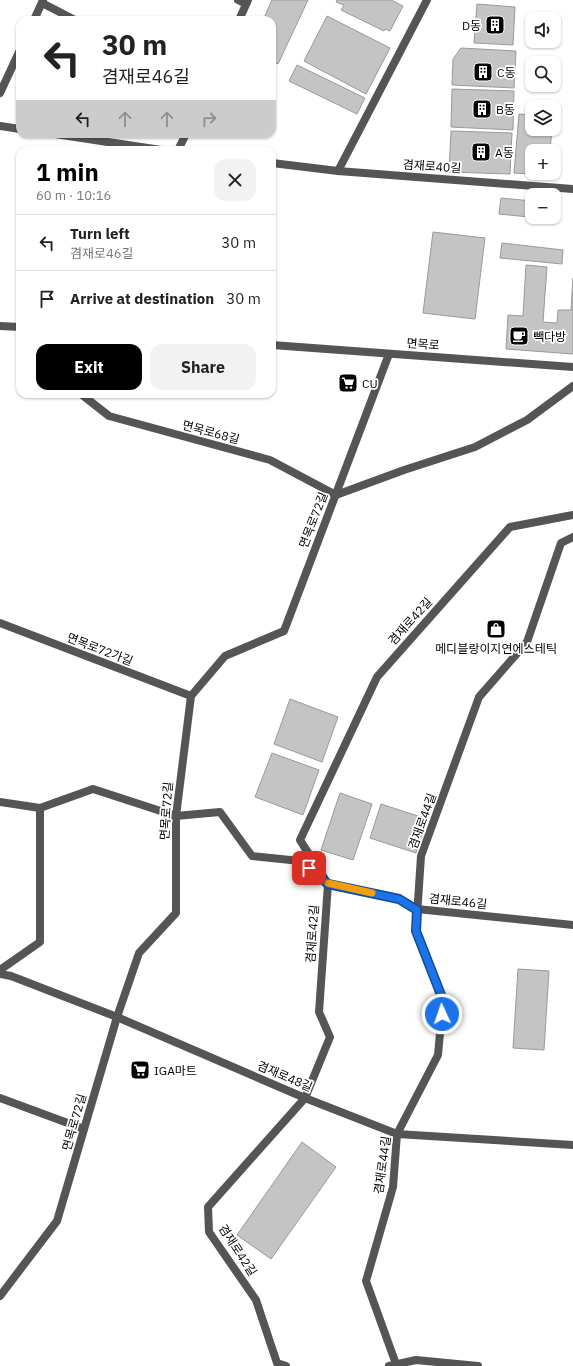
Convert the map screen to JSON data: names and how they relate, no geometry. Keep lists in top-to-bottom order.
{
  "streets": {
    "street": [
      "겸재로40길",
      "면목로",
      "면목로68길",
      "면목로72길",
      "겸재로42길",
      "면목로72가길",
      "겸재로44길",
      "겸재로46길",
      "겸재로48길"
    ]
  },
  "crossings": [
    ["면목로", "면목로72길"],
    ["면목로68길", "면목로72길"],
    ["면목로72길", "면목로72가길"],
    ["면목로72길", "겸재로46길"],
    ["면목로72길", "겸재로48길"],
    ["겸재로42길", "겸재로46길"],
    ["겸재로42길", "겸재로48길"],
    ["겸재로44길", "겸재로46길"],
    ["겸재로44길", "겸재로48길"]
  ],
  "places": {
    "building": [
      "D동",
      "C동",
      "B동",
      "A동"
    ],
    "cafe": ["빽다방"],
    "supermarket": ["CU", "IGA마트"],
    "shop": ["메디블랑이지연에스테틱"]
  },
  "page": {
    "map_buttons": ["+", "−"],
    "turn": ["30 m", "겸재로46길"],
    "heading": ["1 min", "60 m · 10:16"],
    "list": [
      {
        "name": "Turn left",
        "note": "겸재로46길",
        "value": "30 m"
      },
      {
        "name": "Arrive at destination",
        "value": "30 m"
      }
    ],
    "buttons": ["Exit", "Share"]
  }
}
